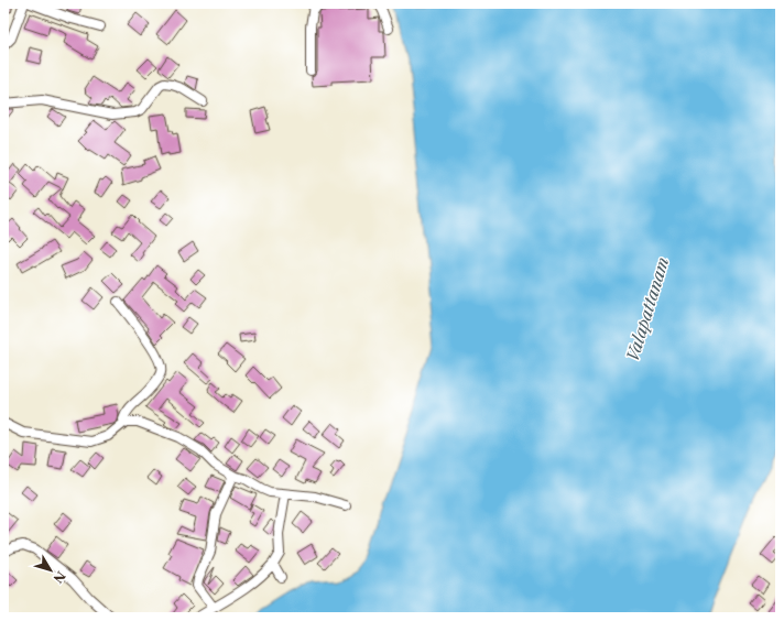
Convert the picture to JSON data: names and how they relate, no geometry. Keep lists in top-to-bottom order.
{
  "water": ["Valapattanam"],
  "north": "bottom right"
}
